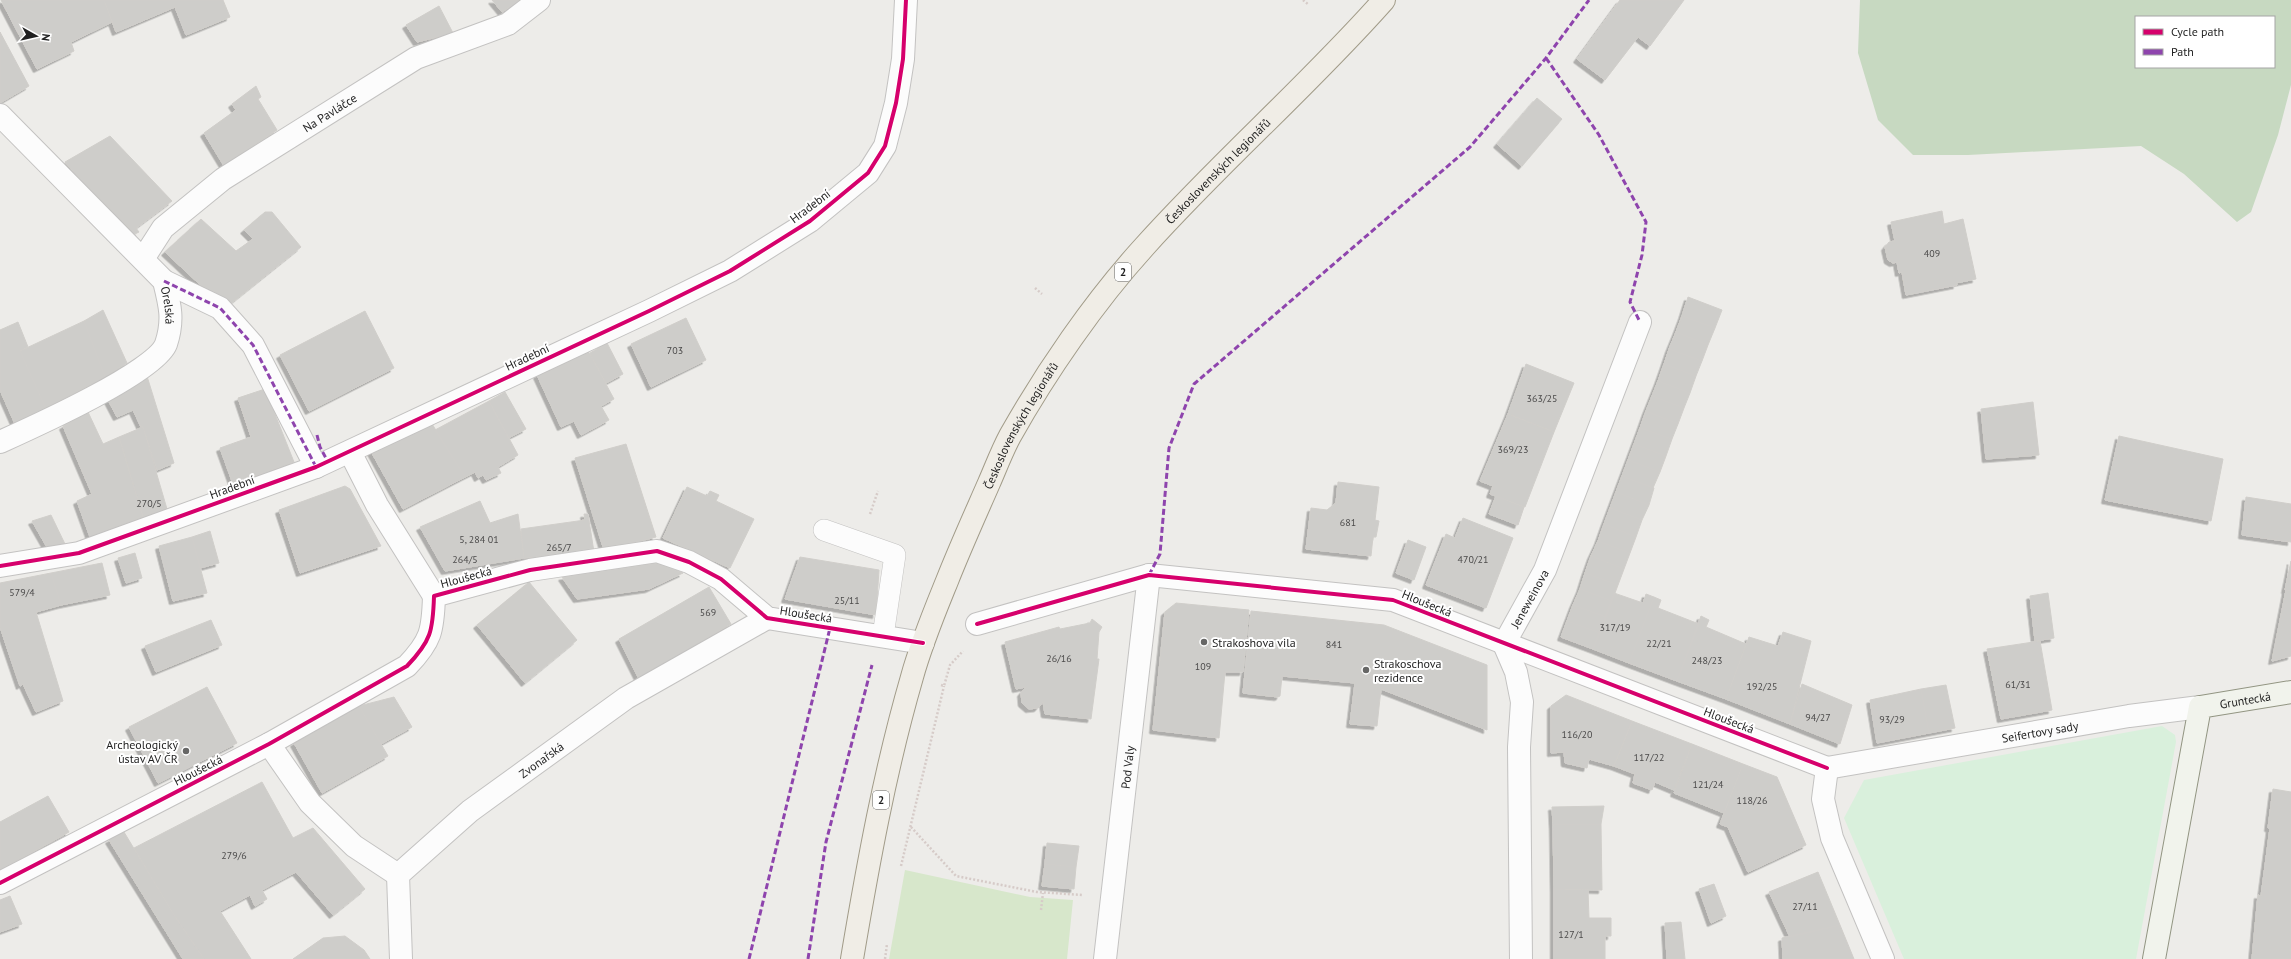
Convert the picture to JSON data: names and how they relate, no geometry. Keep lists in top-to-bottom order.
{
  "streets": {
    "main road": ["Československých legionářů", "2"],
    "street": [
      "Na Pavláčce",
      "Hradební",
      "Orelská",
      "Hloušecká",
      "Jeneweinova",
      "Gruntecká",
      "Seifertovy sady",
      "Zvonařská",
      "Pod Valy"
    ]
  },
  "crossings": [
    ["Na Pavláčce", "Orelská"],
    ["Československých legionářů", "Hloušecká"],
    ["Hradební", "Hloušecká"],
    ["Hloušecká", "Jeneweinova"],
    ["Hloušecká", "Seifertovy sady"],
    ["Hloušecká", "Zvonařská"],
    ["Hloušecká", "Pod Valy"],
    ["Gruntecká", "Seifertovy sady"]
  ],
  "places": ["Strakoshova vila", "Strakoschova rezidence", "Archeologický ústav AV ČR"],
  "house_numbers": [
    "409",
    "703",
    "363/25",
    "369/23",
    "270/5",
    "681",
    "5, 284 01",
    "265/7",
    "264/5",
    "470/21",
    "579/4",
    "25/11",
    "569",
    "317/19",
    "22/21",
    "841",
    "26/16",
    "248/23",
    "109",
    "61/31",
    "192/25",
    "94/27",
    "93/29",
    "116/20",
    "117/22",
    "121/24",
    "118/26",
    "279/6",
    "27/11",
    "127/1"
  ],
  "legend": ["Cycle path", "Path"],
  "north": "right"
}
